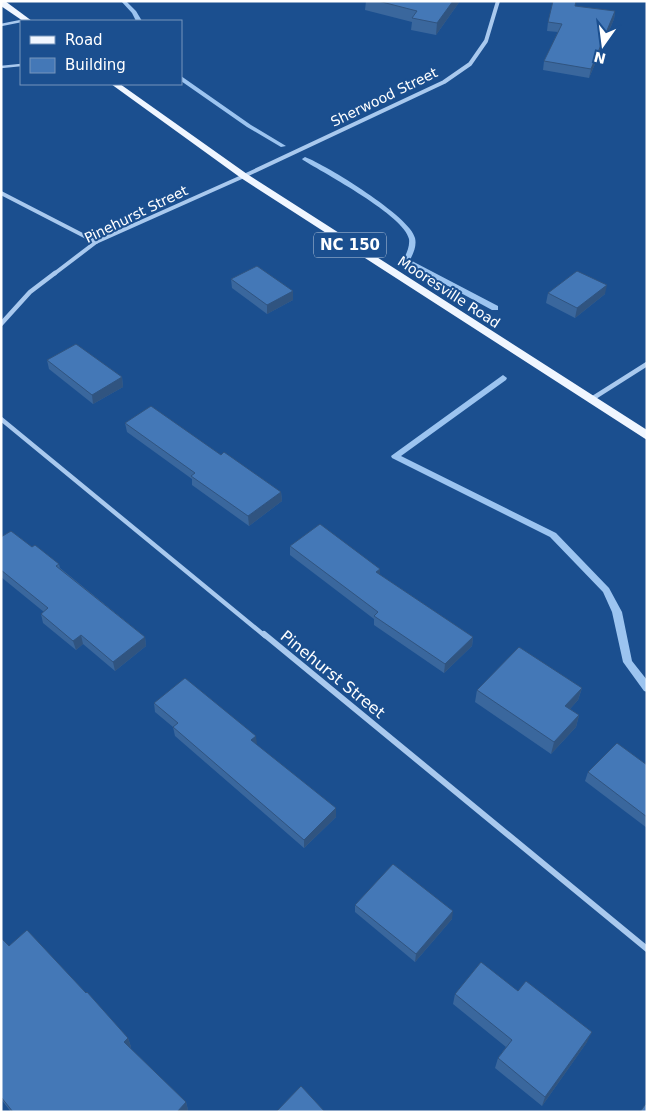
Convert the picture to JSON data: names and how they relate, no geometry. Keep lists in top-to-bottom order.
{
  "streets": {
    "main road": ["NC 150", "Mooresville Road"],
    "street": ["Sherwood Street", "Pinehurst Street"]
  },
  "crossings": [
    ["Sherwood Street", "Pinehurst Street"],
    ["Sherwood Street", "Mooresville Road"],
    ["Pinehurst Street", "Mooresville Road"]
  ],
  "legend": ["Road", "Building"],
  "north": "bottom"
}
